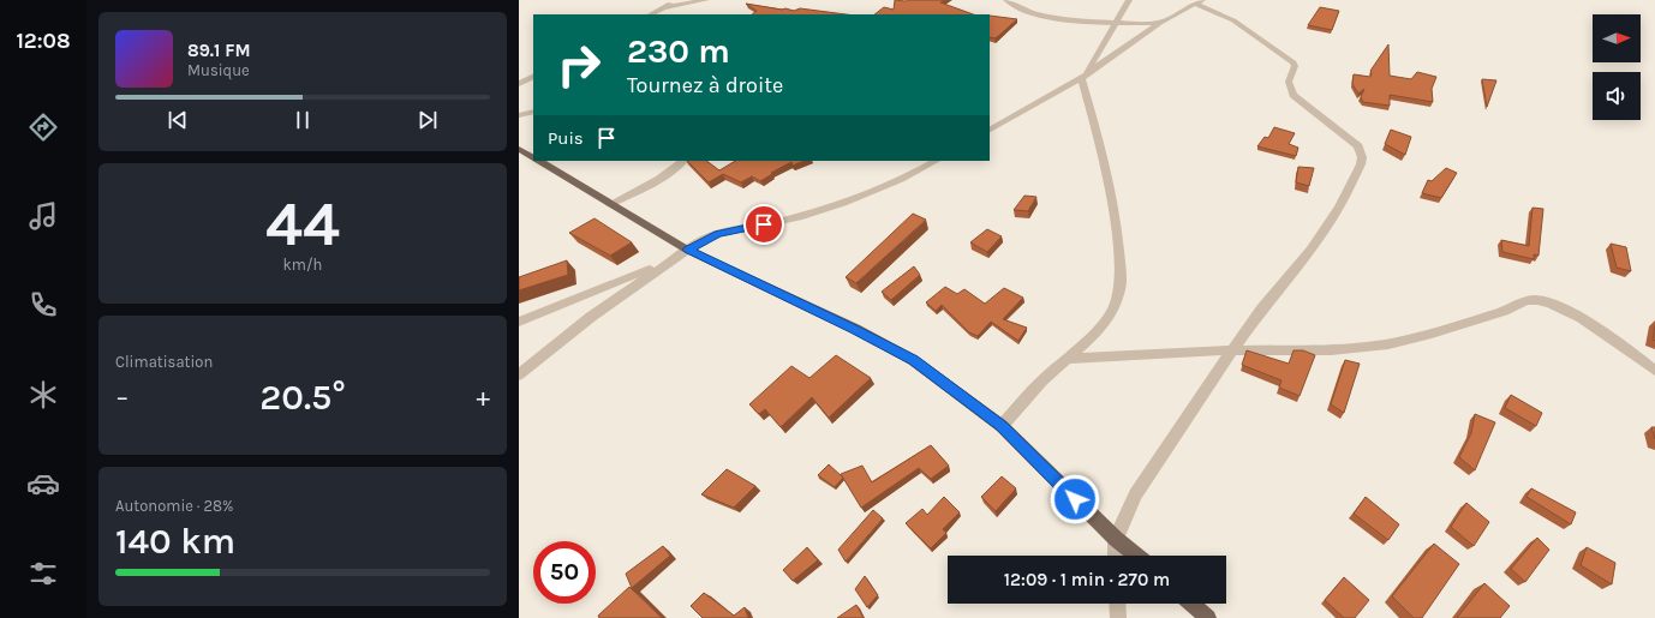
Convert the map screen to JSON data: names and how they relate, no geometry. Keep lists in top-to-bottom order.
{
  "north": "right",
  "page": {
    "tabs": "12:08",
    "turn": ["230 m", "Tournez à droite"],
    "song": ["89.1 FM", "Musique"],
    "then": "Puis",
    "tile": [
      ["44", "km/h"],
      "Climatisation",
      ["Autonomie · 28%", "140 km"]
    ],
    "heat": ["−", "20.5°", "+"],
    "limit": "50",
    "trip": "12:09 · 1 min · 270 m"
  }
}
